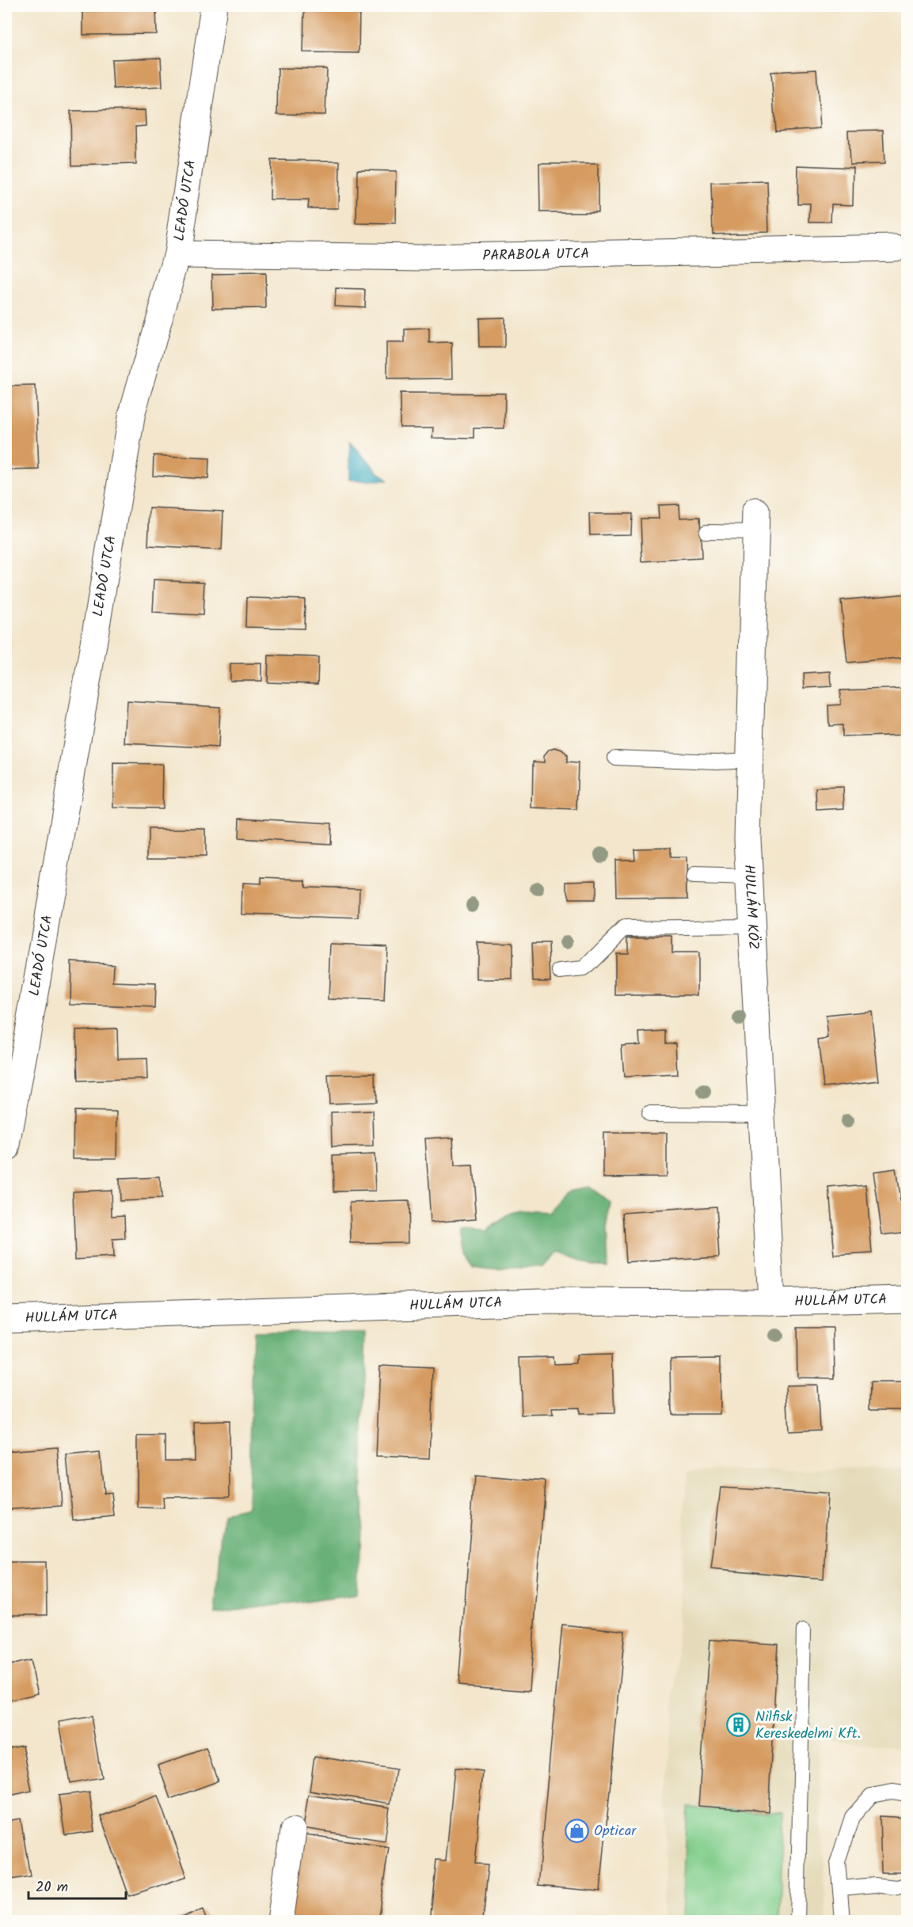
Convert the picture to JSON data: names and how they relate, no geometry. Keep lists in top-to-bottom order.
{
  "streets": {
    "street": [
      "LEADÓ UTCA",
      "PARABOLA UTCA",
      "HULLÁM KÖZ",
      "HULLÁM UTCA"
    ]
  },
  "crossings": [
    ["LEADÓ UTCA", "PARABOLA UTCA"],
    ["HULLÁM KÖZ", "HULLÁM UTCA"]
  ],
  "places": {
    "building": ["Nilfisk Kereskedelmi Kft."],
    "shop": ["Opticar"]
  },
  "scale_bar": "20 m"
}
